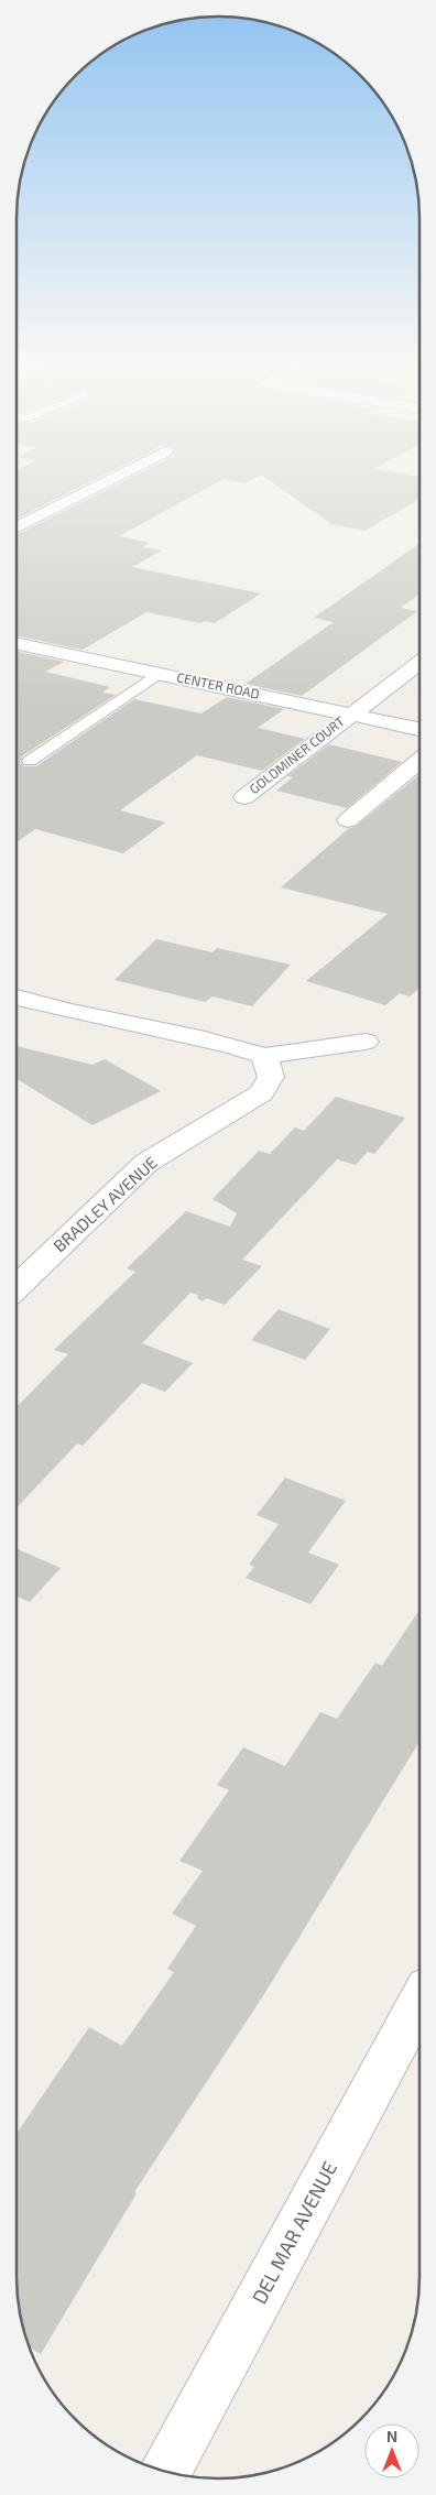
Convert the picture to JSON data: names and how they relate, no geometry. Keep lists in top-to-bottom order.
{
  "streets": {
    "street": [
      "CENTER ROAD",
      "GOLDMINER COURT",
      "BRADLEY AVENUE",
      "DEL MAR AVENUE"
    ]
  },
  "crossings": [
    ["CENTER ROAD", "GOLDMINER COURT"]
  ],
  "north": "top"
}
